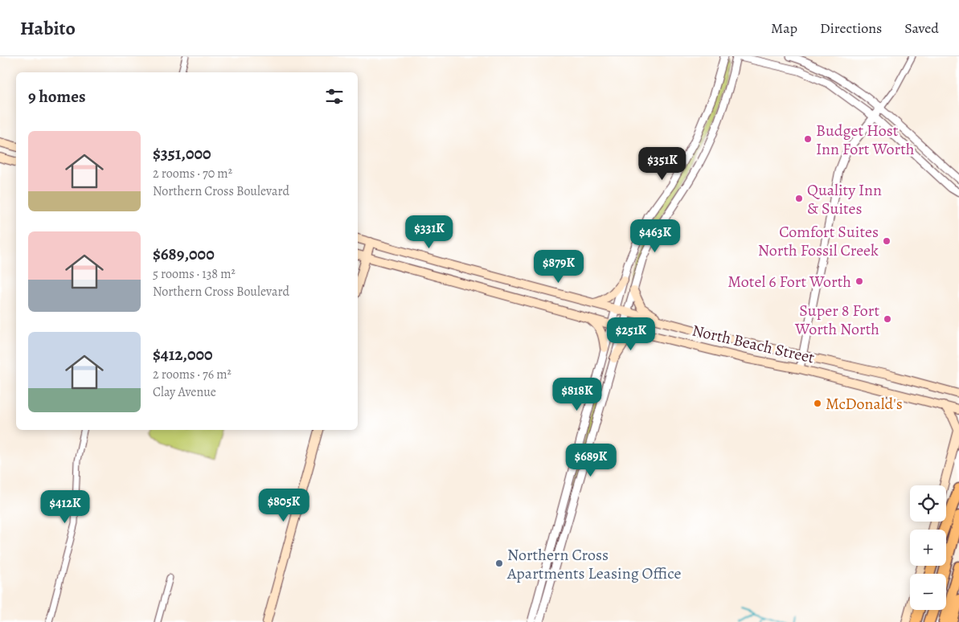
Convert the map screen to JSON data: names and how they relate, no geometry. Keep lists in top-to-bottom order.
{
  "streets": {
    "main road": ["North Beach Street"]
  },
  "places": [
    "Budget Host Inn Fort Worth",
    "Quality Inn & Suites",
    "Comfort Suites North Fossil Creek",
    "Motel 6 Fort Worth",
    "Super 8 Fort Worth North",
    "McDonald's",
    "Northern Cross Apartments Leasing Office"
  ],
  "page": {
    "header": "Habito",
    "nav": ["Map", "Directions", "Saved"],
    "heading": "9 homes",
    "list": [
      {
        "name": "$351,000",
        "note": "2 rooms · 70 m² · Northern Cross Boulevard"
      },
      {
        "name": "$689,000",
        "note": "5 rooms · 138 m² · Northern Cross Boulevard"
      },
      {
        "name": "$412,000",
        "note": "2 rooms · 76 m² · Clay Avenue"
      }
    ],
    "price": [
      "$351K",
      "$331K",
      "$463K",
      "$879K",
      "$251K",
      "$818K",
      "$689K",
      "$805K",
      "$412K"
    ],
    "map_buttons": ["+", "−"]
  }
}
